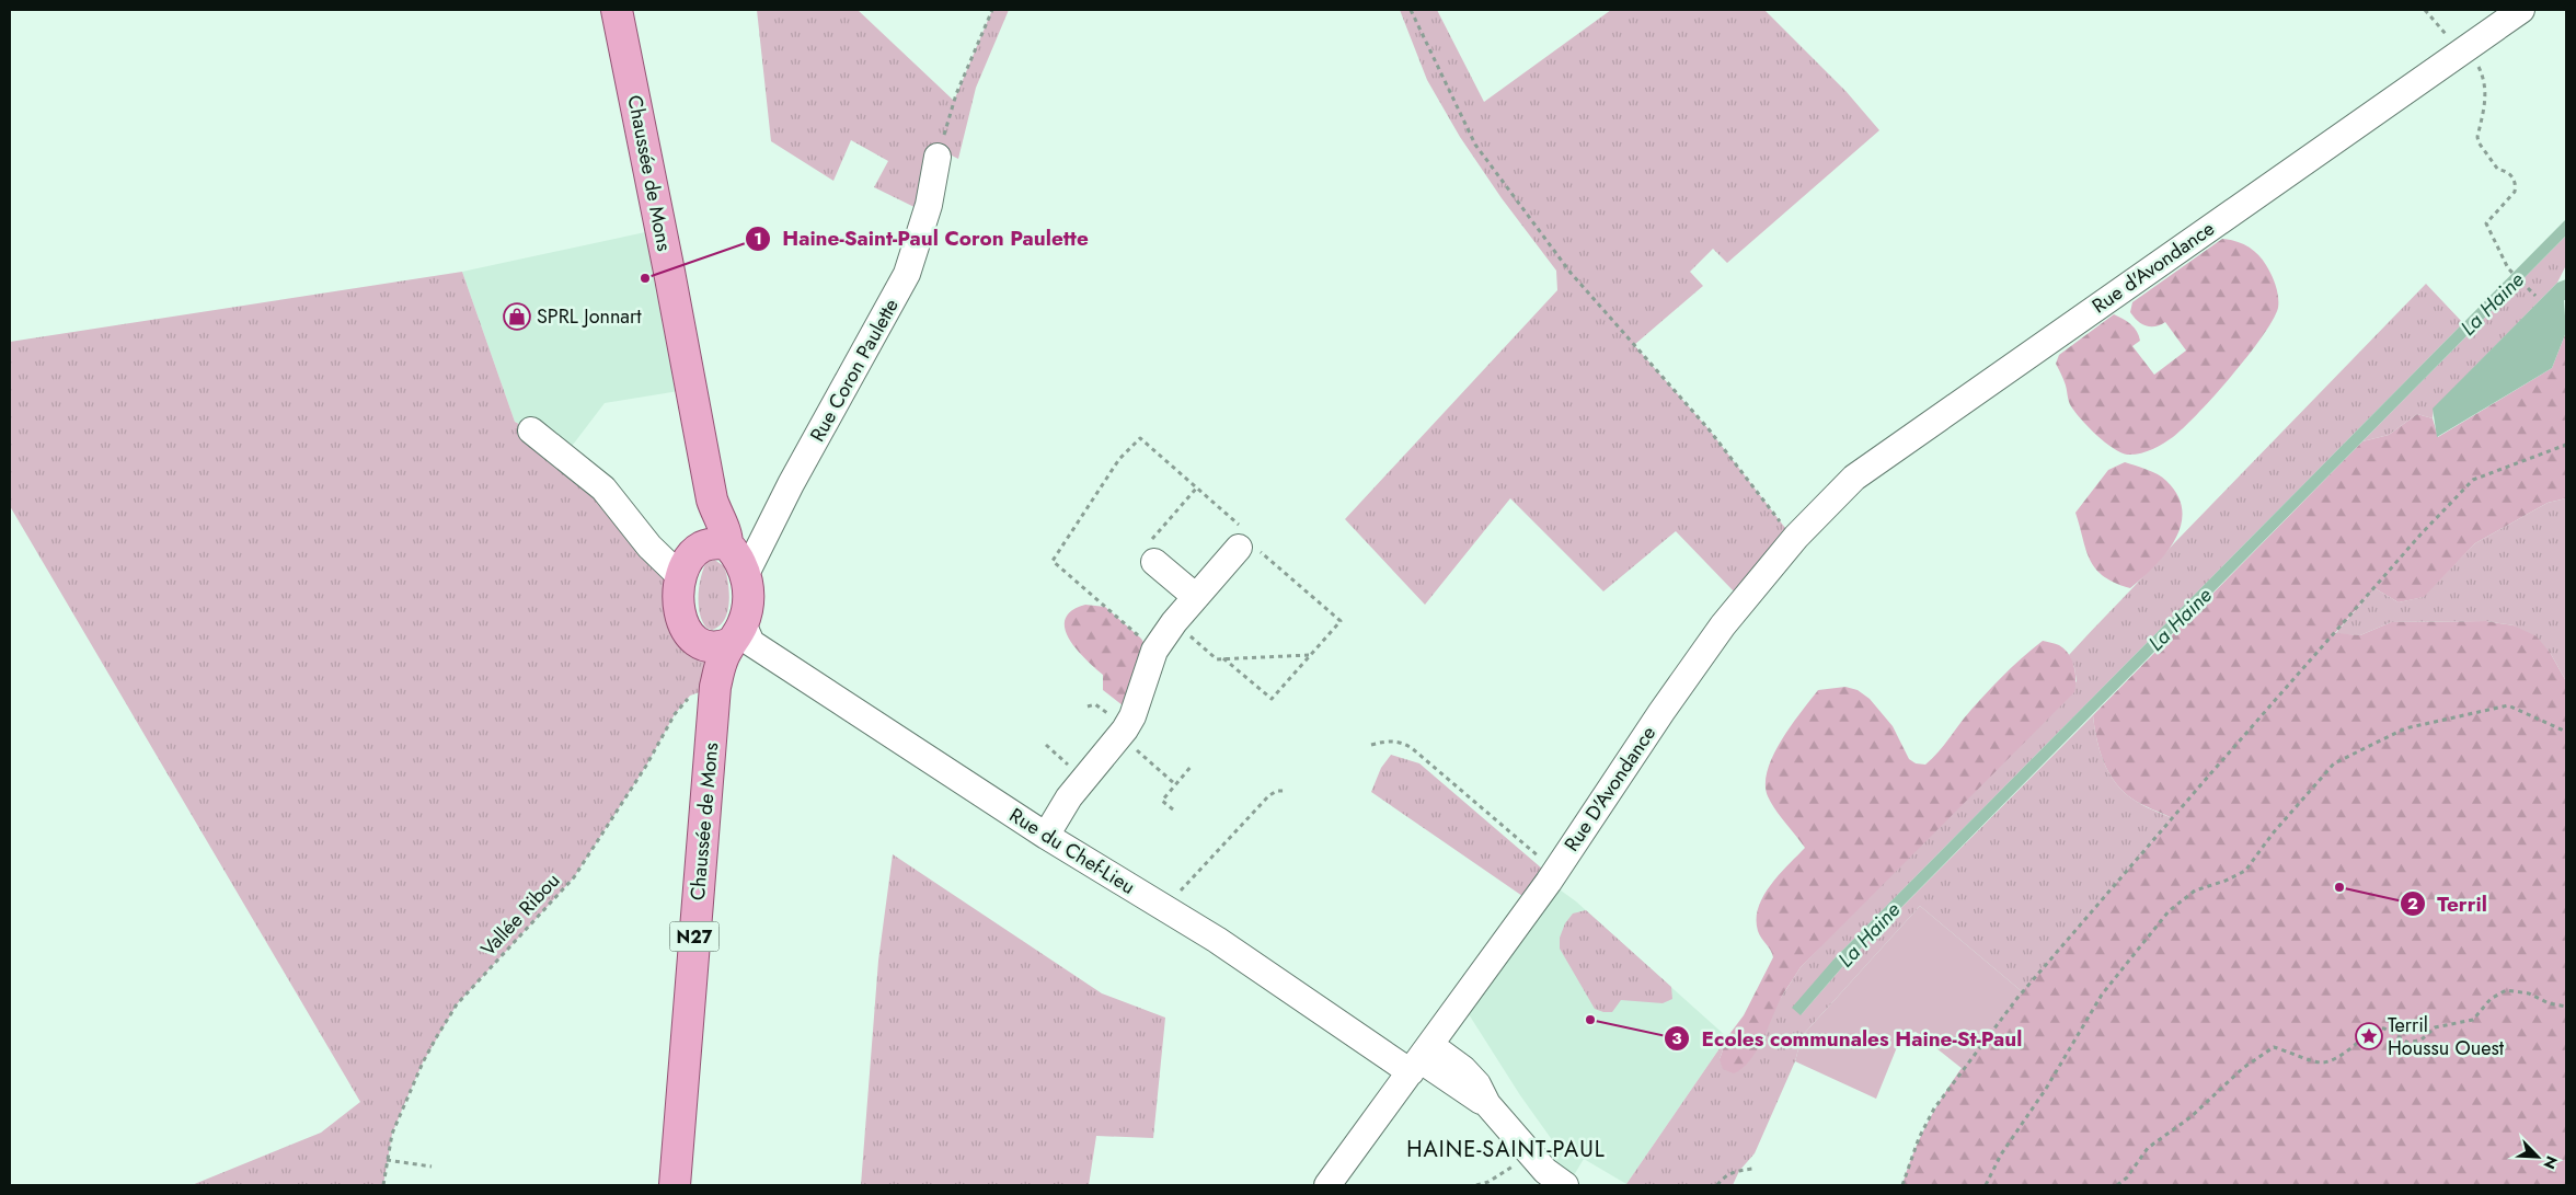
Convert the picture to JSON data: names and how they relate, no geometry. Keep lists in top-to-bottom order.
{
  "streets": {
    "main road": ["Chaussée de Mons", "N27"],
    "street": [
      "Rue d'Avondance",
      "Rue Coron Paulette",
      "Rue D'Avondance",
      "Rue du Chef-Lieu"
    ],
    "path": ["Vallée Ribou"]
  },
  "crossings": [
    ["Chaussée de Mons", "Rue Coron Paulette"],
    ["Chaussée de Mons", "Rue du Chef-Lieu"],
    ["Chaussée de Mons", "Vallée Ribou"],
    ["Chaussée de Mons", "N27"],
    ["Rue d'Avondance", "Rue D'Avondance"],
    ["Rue Coron Paulette", "Rue du Chef-Lieu"],
    ["Rue Coron Paulette", "N27"],
    ["Rue D'Avondance", "Rue du Chef-Lieu"],
    ["Rue du Chef-Lieu", "N27"],
    ["Vallée Ribou", "N27"]
  ],
  "districts": ["HAINE-SAINT-PAUL"],
  "water": ["La Haine"],
  "places": {
    "other": ["Haine-Saint-Paul Coron Paulette", "Terril", "Ecoles communales Haine-St-Paul"],
    "shop": ["SPRL Jonnart"],
    "place": ["Terril Houssu Ouest"]
  },
  "north": "bottom right"
}
